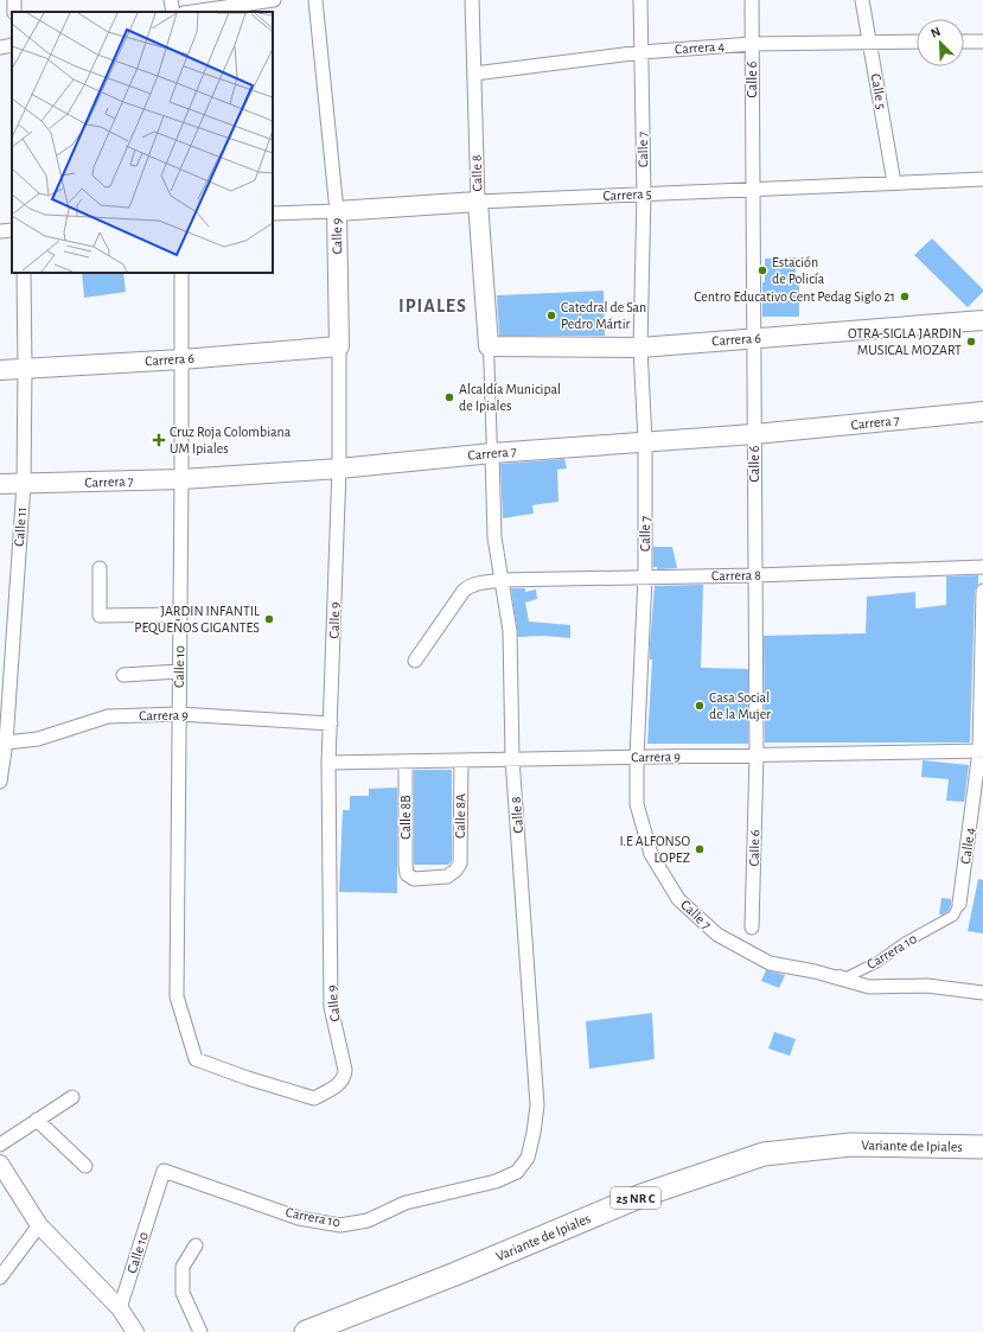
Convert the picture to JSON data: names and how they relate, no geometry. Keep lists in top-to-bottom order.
{
  "streets": {
    "highway": ["Variante de Ipiales", "25 NR C"],
    "main road": [
      "Calle 8",
      "Carrera 5",
      "Calle 9",
      "Carrera 6",
      "Carrera 7"
    ],
    "street": [
      "Carrera 4",
      "Calle 6",
      "Calle 5",
      "Calle 7",
      "Calle 11",
      "Carrera 8",
      "Calle 10",
      "Carrera 9",
      "Calle 8A",
      "Calle 8B",
      "Calle 4",
      "Carrera 10"
    ]
  },
  "crossings": [
    ["Carrera 4", "Calle 6"],
    ["Carrera 4", "Calle 5"],
    ["Carrera 4", "Calle 7"],
    ["Carrera 4", "Calle 8"],
    ["Calle 6", "Carrera 5"],
    ["Calle 6", "Carrera 6"],
    ["Calle 6", "Carrera 7"],
    ["Calle 6", "Carrera 8"],
    ["Calle 6", "Carrera 9"],
    ["Calle 5", "Carrera 5"],
    ["Calle 7", "Carrera 5"],
    ["Calle 7", "Carrera 6"],
    ["Calle 7", "Carrera 7"],
    ["Calle 7", "Carrera 8"],
    ["Calle 7", "Carrera 9"],
    ["Calle 7", "Carrera 10"],
    ["Calle 8", "Carrera 5"],
    ["Calle 8", "Carrera 6"],
    ["Calle 8", "Carrera 7"],
    ["Calle 8", "Carrera 8"],
    ["Calle 8", "Carrera 9"],
    ["Calle 8", "Carrera 10"],
    ["Carrera 5", "Calle 9"],
    ["Calle 9", "Carrera 6"],
    ["Calle 9", "Carrera 7"],
    ["Calle 9", "Calle 10"],
    ["Calle 9", "Carrera 9"],
    ["Carrera 6", "Calle 11"],
    ["Carrera 6", "Calle 10"],
    ["Carrera 7", "Calle 11"],
    ["Carrera 7", "Calle 10"],
    ["Calle 11", "Carrera 9"],
    ["Calle 10", "Carrera 9"],
    ["Calle 10", "Carrera 10"],
    ["Carrera 9", "Calle 8A"],
    ["Carrera 9", "Calle 8B"],
    ["Carrera 9", "Calle 4"],
    ["Calle 8A", "Calle 8B"],
    ["Calle 4", "Carrera 10"]
  ],
  "districts": ["IPIALES"],
  "places": {
    "other": [
      "Estación de Policía",
      "Centro Educativo Cent Pedag Siglo 21",
      "Catedral de San Pedro Mártir",
      "OTRA-SIGLA JARDIN MUSICAL MOZART",
      "Alcaldía Municipal de Ipiales",
      "JARDIN INFANTIL PEQUEÑOS GIGANTES",
      "Casa Social de la Mujer",
      "I.E ALFONSO LOPEZ"
    ],
    "health": ["Cruz Roja Colombiana UM Ipiales"]
  },
  "north": "top left"
}
